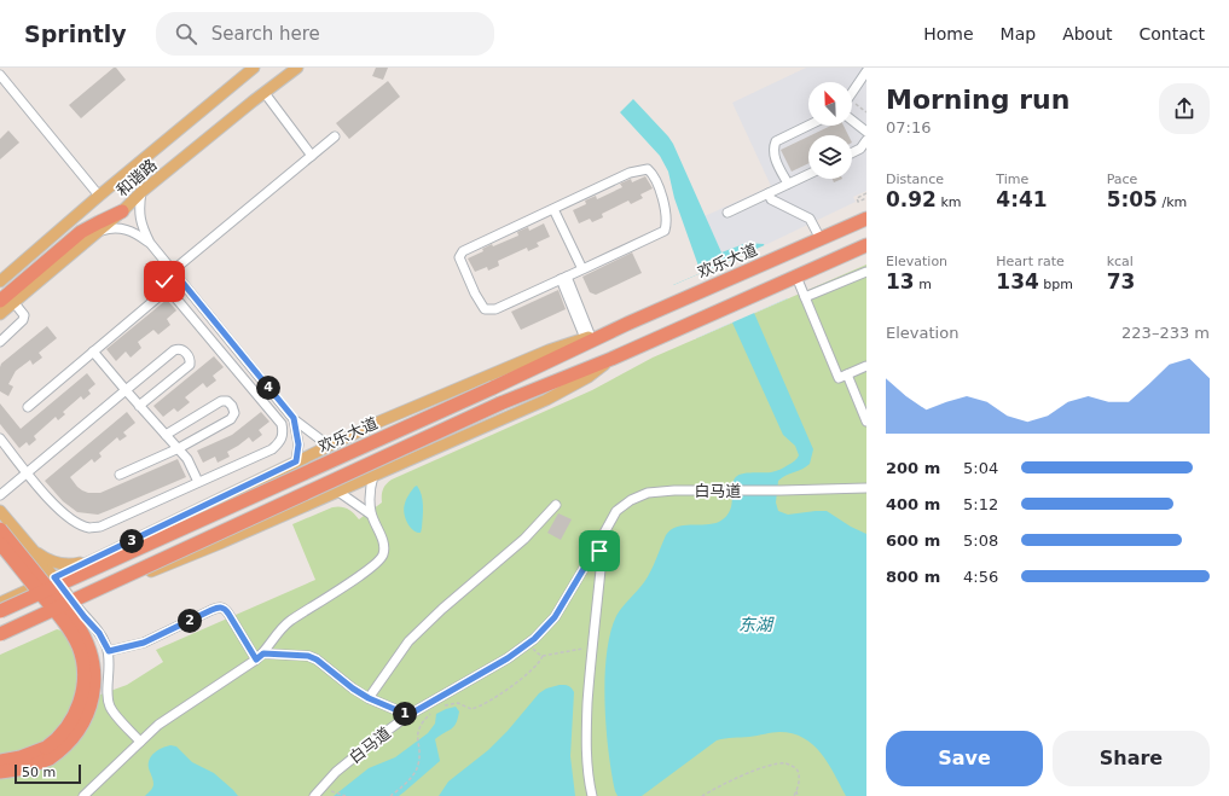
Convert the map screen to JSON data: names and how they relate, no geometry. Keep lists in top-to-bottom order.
{
  "streets": {
    "highway": ["欢乐大道"],
    "main road": ["和谐路"],
    "street": ["白马道"]
  },
  "water": ["东湖"],
  "scale_bar": "50 m",
  "north": "top left",
  "page": {
    "header": "Sprintly",
    "search": "Search here",
    "nav": [
      "Home",
      "Map",
      "About",
      "Contact"
    ],
    "heading": ["Morning run", "07:16"],
    "stats": [
      ["Distance", "0.92 km"],
      ["Time", "4:41"],
      ["Pace", "5:05 /km"],
      ["Elevation", "13 m"],
      ["Heart rate", "134 bpm"],
      ["kcal", "73"]
    ],
    "chart": ["Elevation", "223–233 m"],
    "pins": [
      "4",
      "3",
      "2",
      "1"
    ],
    "list": [
      {
        "name": "200 m",
        "note": "5:04"
      },
      {
        "name": "400 m",
        "note": "5:12"
      },
      {
        "name": "600 m",
        "note": "5:08"
      },
      {
        "name": "800 m",
        "note": "4:56"
      }
    ],
    "buttons": ["Save", "Share"],
    "scale": "50 m"
  }
}
